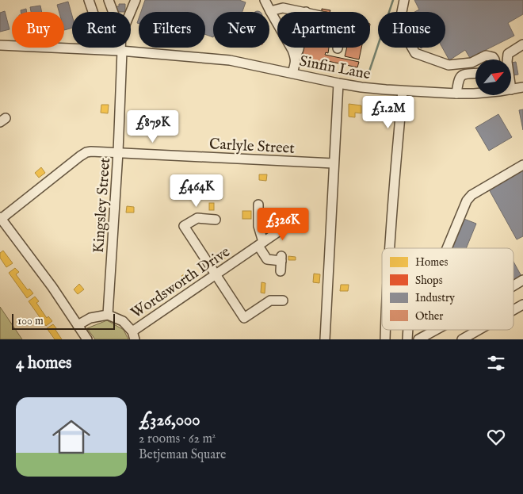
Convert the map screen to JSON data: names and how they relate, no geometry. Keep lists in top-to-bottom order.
{
  "streets": {
    "street": [
      "Sinfin Lane",
      "Carlyle Street",
      "Kingsley Street",
      "Wordsworth Drive"
    ]
  },
  "crossings": [
    ["Sinfin Lane", "Kingsley Street"],
    ["Carlyle Street", "Kingsley Street"]
  ],
  "legend": [
    "Homes",
    "Shops",
    "Industry",
    "Other"
  ],
  "scale_bar": "100 m",
  "north": "top right",
  "page": {
    "chip": [
      "Buy",
      "Rent",
      "Filters",
      "New",
      "Apartment",
      "House"
    ],
    "price": [
      "£1.2M",
      "£879K",
      "£464K",
      "£326K"
    ],
    "scale": "100 m",
    "heading": "4 homes",
    "list": [
      {
        "name": "£326,000",
        "note": "2 rooms · 62 m² · Betjeman Square"
      }
    ]
  }
}
